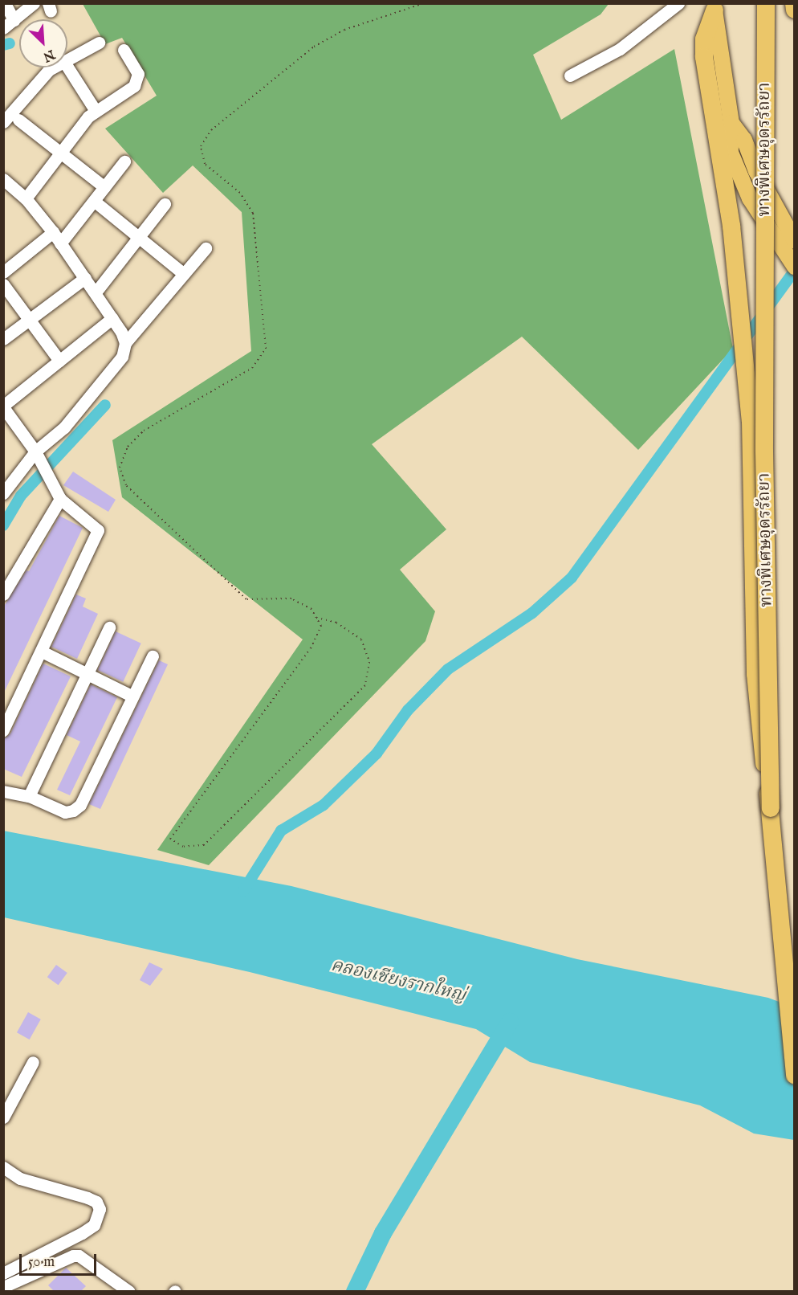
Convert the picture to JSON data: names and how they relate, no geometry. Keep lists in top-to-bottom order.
{
  "streets": {
    "highway": ["ทางพิเศษอุดรรัถยา"]
  },
  "water": ["คลองเชียงรากใหญ่"],
  "scale_bar": "50 m",
  "north": "bottom right"
}
